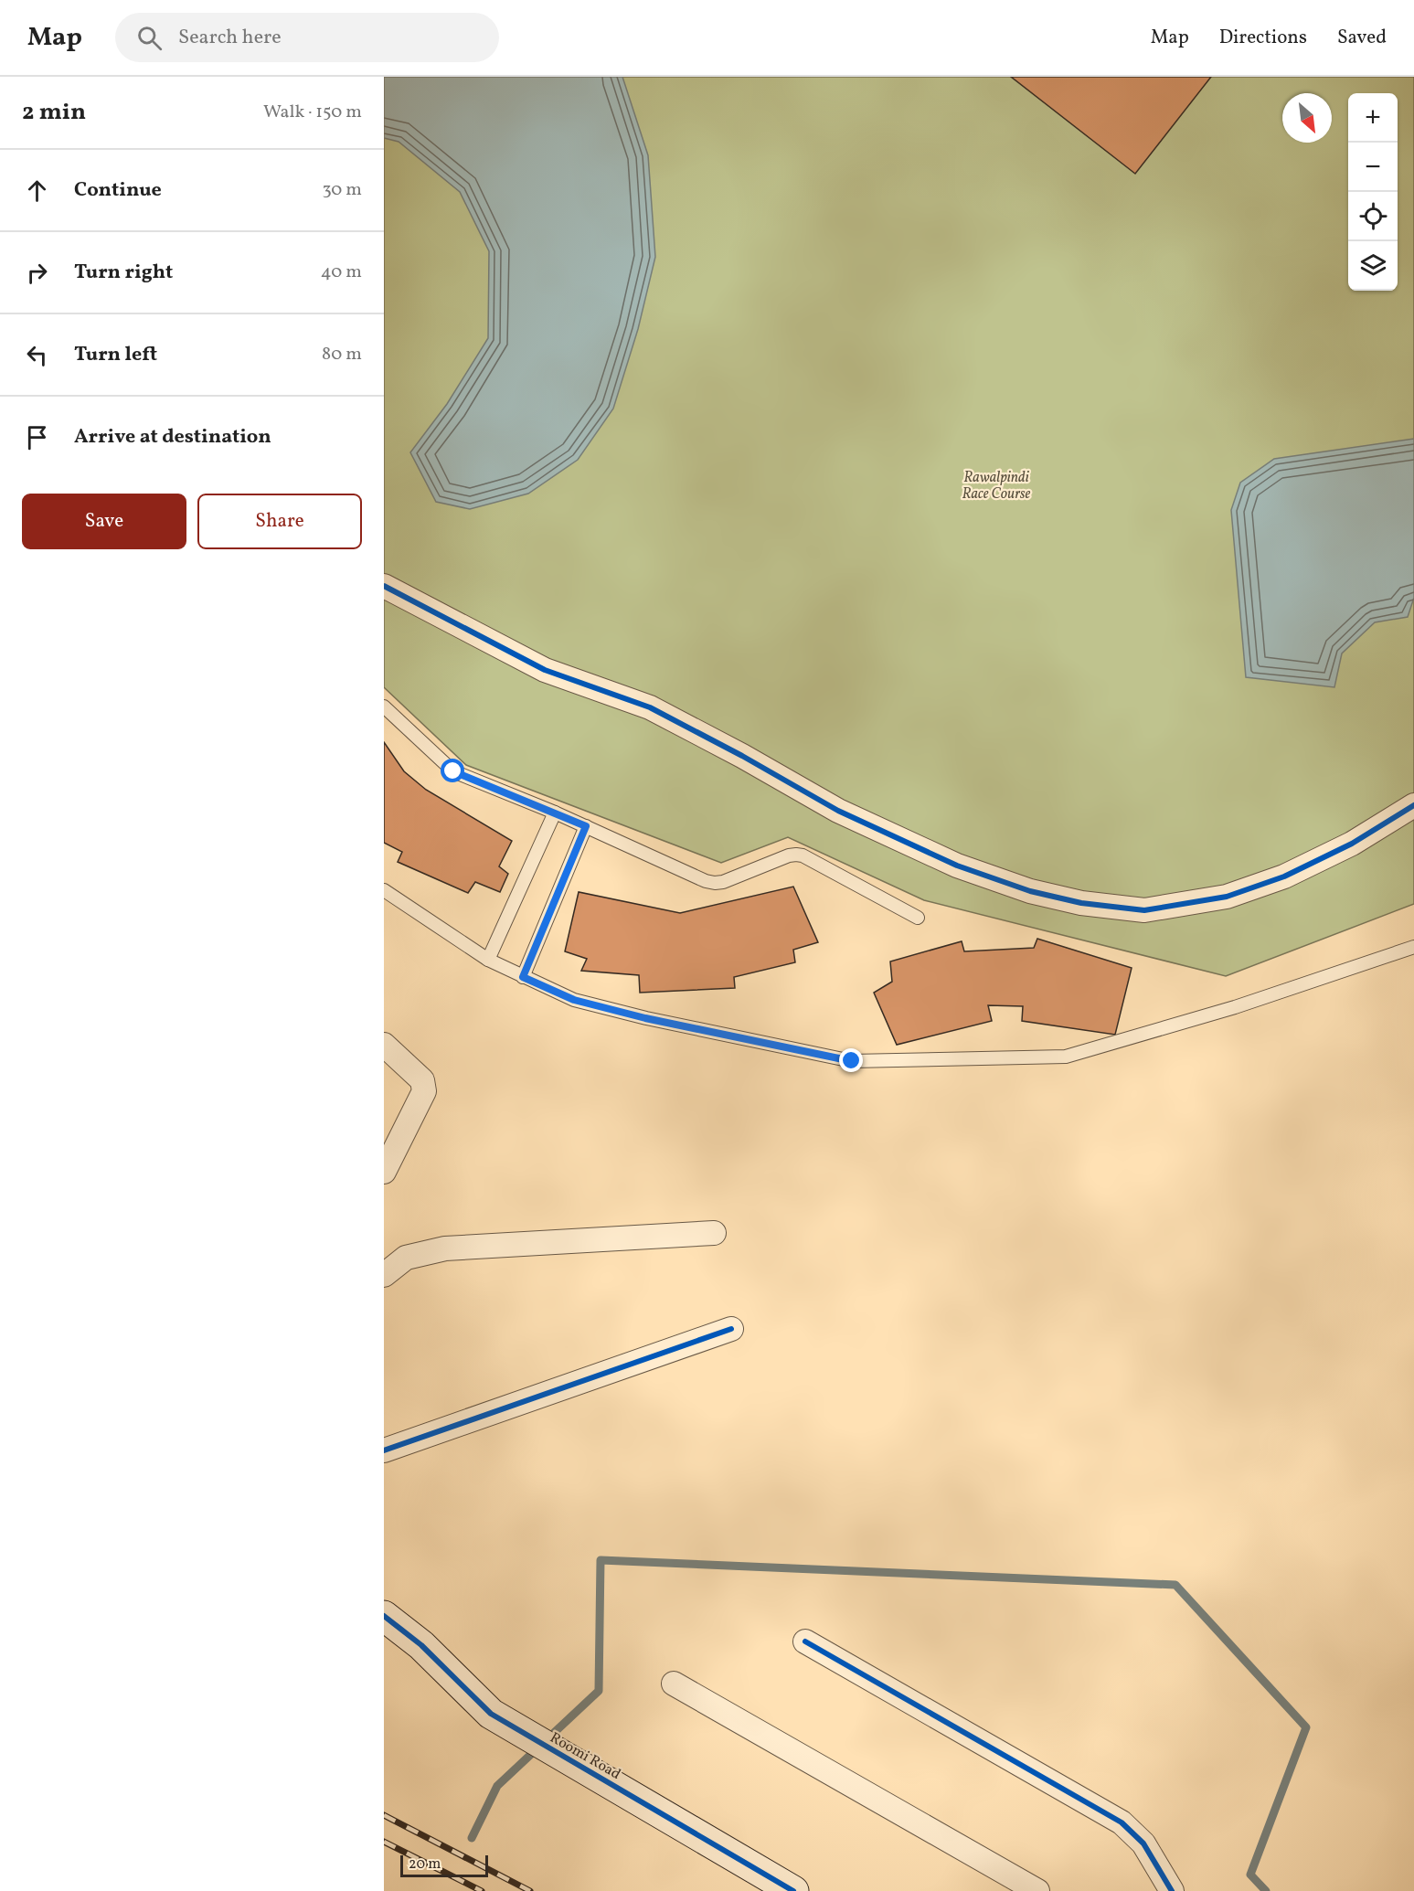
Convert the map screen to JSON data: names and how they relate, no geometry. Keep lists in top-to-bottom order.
{
  "streets": {
    "street": ["Roomi Road"]
  },
  "parks": ["Rawalpindi Race Course"],
  "scale_bar": "20 m",
  "north": "bottom right",
  "page": {
    "header": "Map",
    "search": "Search here",
    "nav": ["Map", "Directions", "Saved"],
    "heading": ["2 min", "Walk · 150 m"],
    "map_buttons": ["+", "−"],
    "list": [
      ["Continue", "30 m"],
      ["Turn right", "40 m"],
      ["Turn left", "80 m"],
      "Arrive at destination"
    ],
    "buttons": ["Save", "Share"],
    "scale": "20 m"
  }
}
